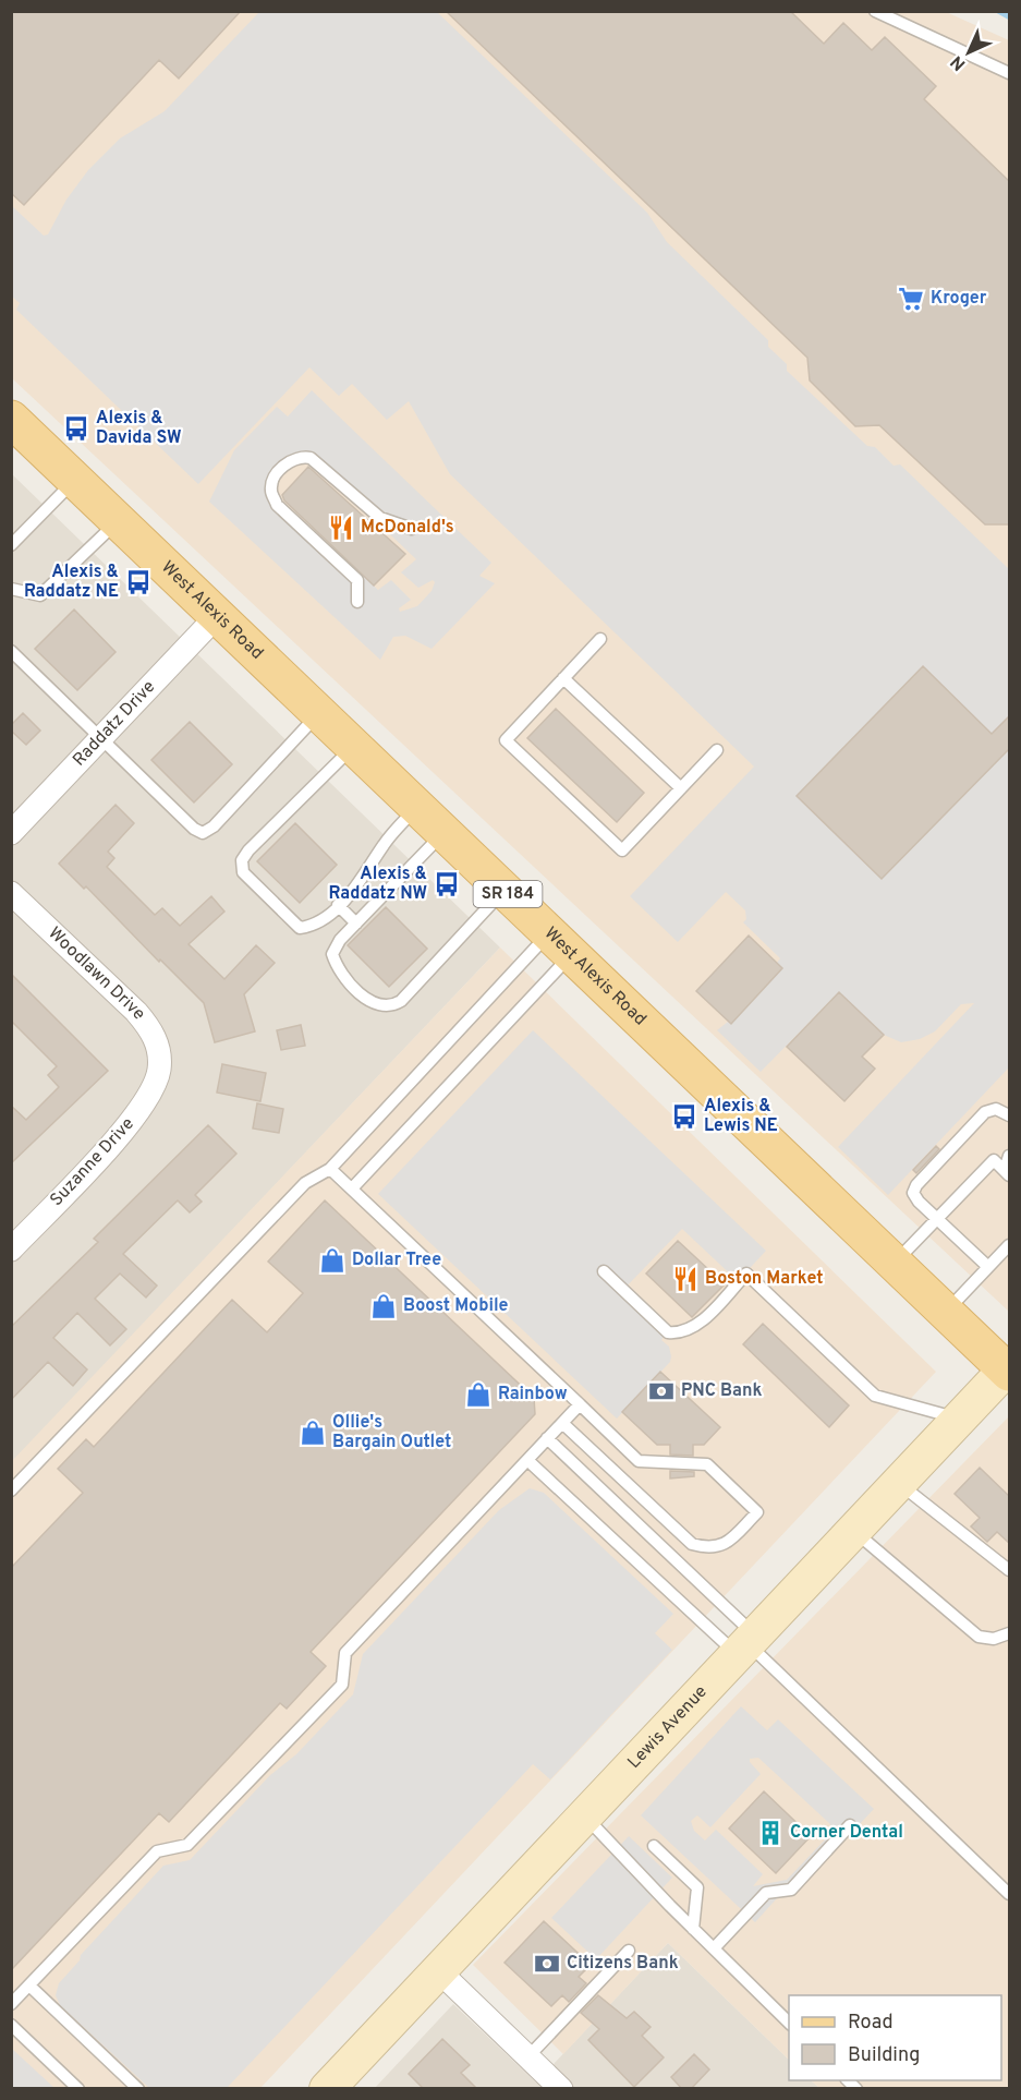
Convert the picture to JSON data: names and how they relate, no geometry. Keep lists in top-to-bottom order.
{
  "streets": {
    "main road": ["West Alexis Road", "SR 184", "Lewis Avenue"],
    "street": ["Raddatz Drive", "Woodlawn Drive", "Suzanne Drive"]
  },
  "crossings": [
    ["West Alexis Road", "Raddatz Drive"],
    ["West Alexis Road", "Lewis Avenue"],
    ["Woodlawn Drive", "Suzanne Drive"]
  ],
  "places": {
    "supermarket": ["Kroger"],
    "bus stop": [
      "Alexis & Davida SW",
      "Alexis & Raddatz NE",
      "Alexis & Raddatz NW",
      "Alexis & Lewis NE"
    ],
    "restaurant": ["McDonald's", "Boston Market"],
    "shop": [
      "Dollar Tree",
      "Boost Mobile",
      "Rainbow",
      "Ollie's Bargain Outlet"
    ],
    "bank": ["PNC Bank", "Citizens Bank"],
    "building": ["Corner Dental"]
  },
  "legend": ["Road", "Building"],
  "north": "bottom left"
}
